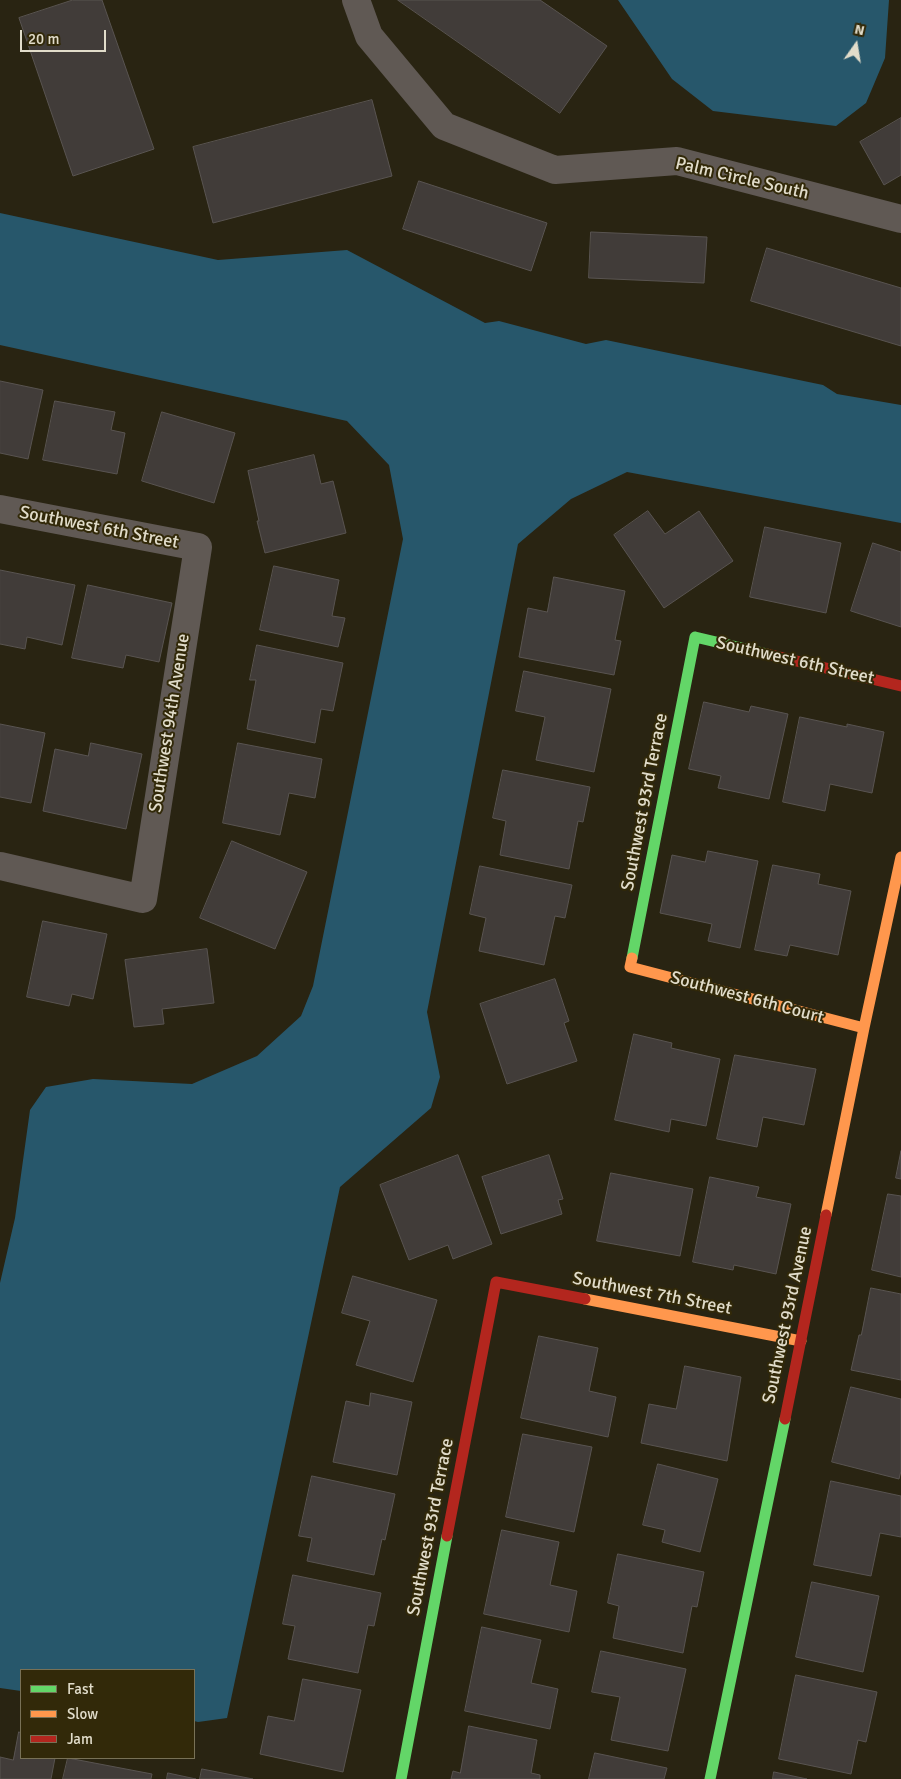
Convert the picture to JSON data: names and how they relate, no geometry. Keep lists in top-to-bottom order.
{
  "streets": {
    "street": [
      "Palm Circle South",
      "Southwest 6th Street",
      "Southwest 94th Avenue",
      "Southwest 93rd Terrace",
      "Southwest 6th Court",
      "Southwest 7th Street",
      "Southwest 93rd Avenue"
    ]
  },
  "crossings": [
    ["Southwest 6th Street", "Southwest 94th Avenue"],
    ["Southwest 6th Street", "Southwest 93rd Terrace"],
    ["Southwest 93rd Terrace", "Southwest 6th Court"],
    ["Southwest 93rd Terrace", "Southwest 7th Street"],
    ["Southwest 6th Court", "Southwest 93rd Avenue"],
    ["Southwest 7th Street", "Southwest 93rd Avenue"]
  ],
  "legend": ["Fast", "Slow", "Jam"],
  "scale_bar": "20 m",
  "north": "top"
}
